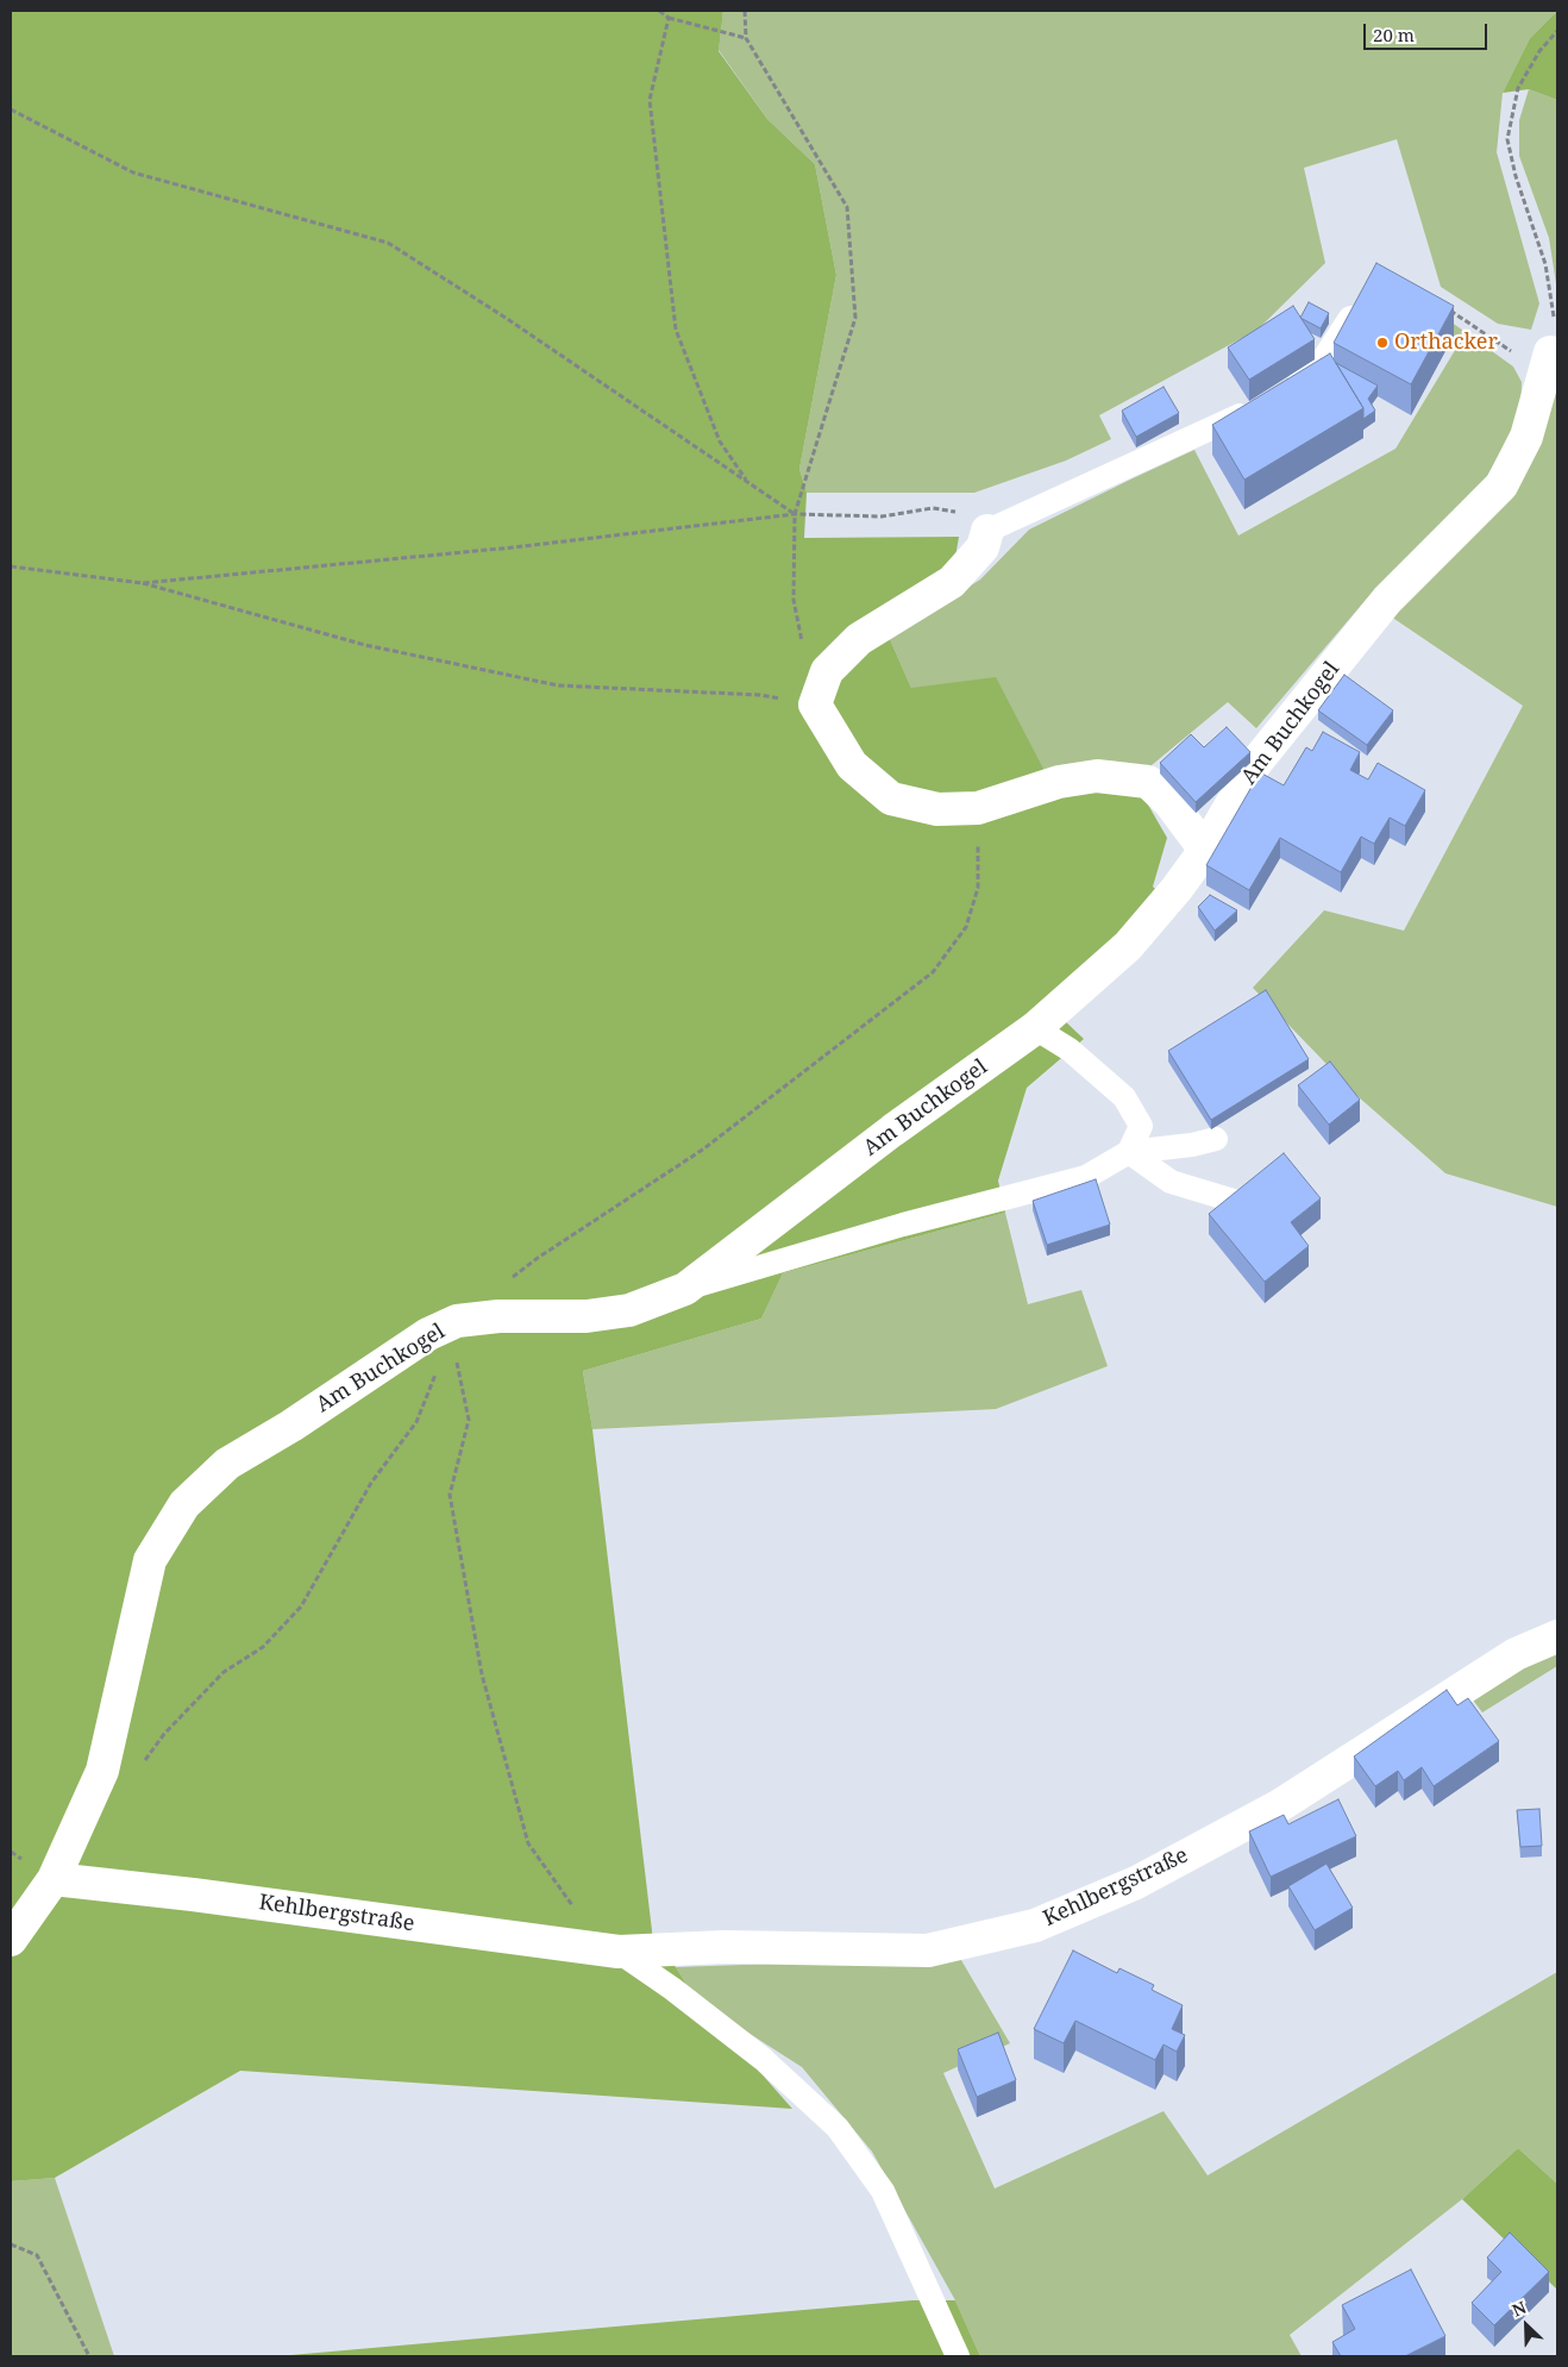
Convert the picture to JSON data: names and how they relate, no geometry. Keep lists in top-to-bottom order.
{
  "streets": {
    "street": ["Am Buchkogel", "Kehlbergstraße"]
  },
  "crossings": [
    ["Am Buchkogel", "Kehlbergstraße"]
  ],
  "places": ["Orthacker"],
  "scale_bar": "20 m",
  "north": "top left"
}
